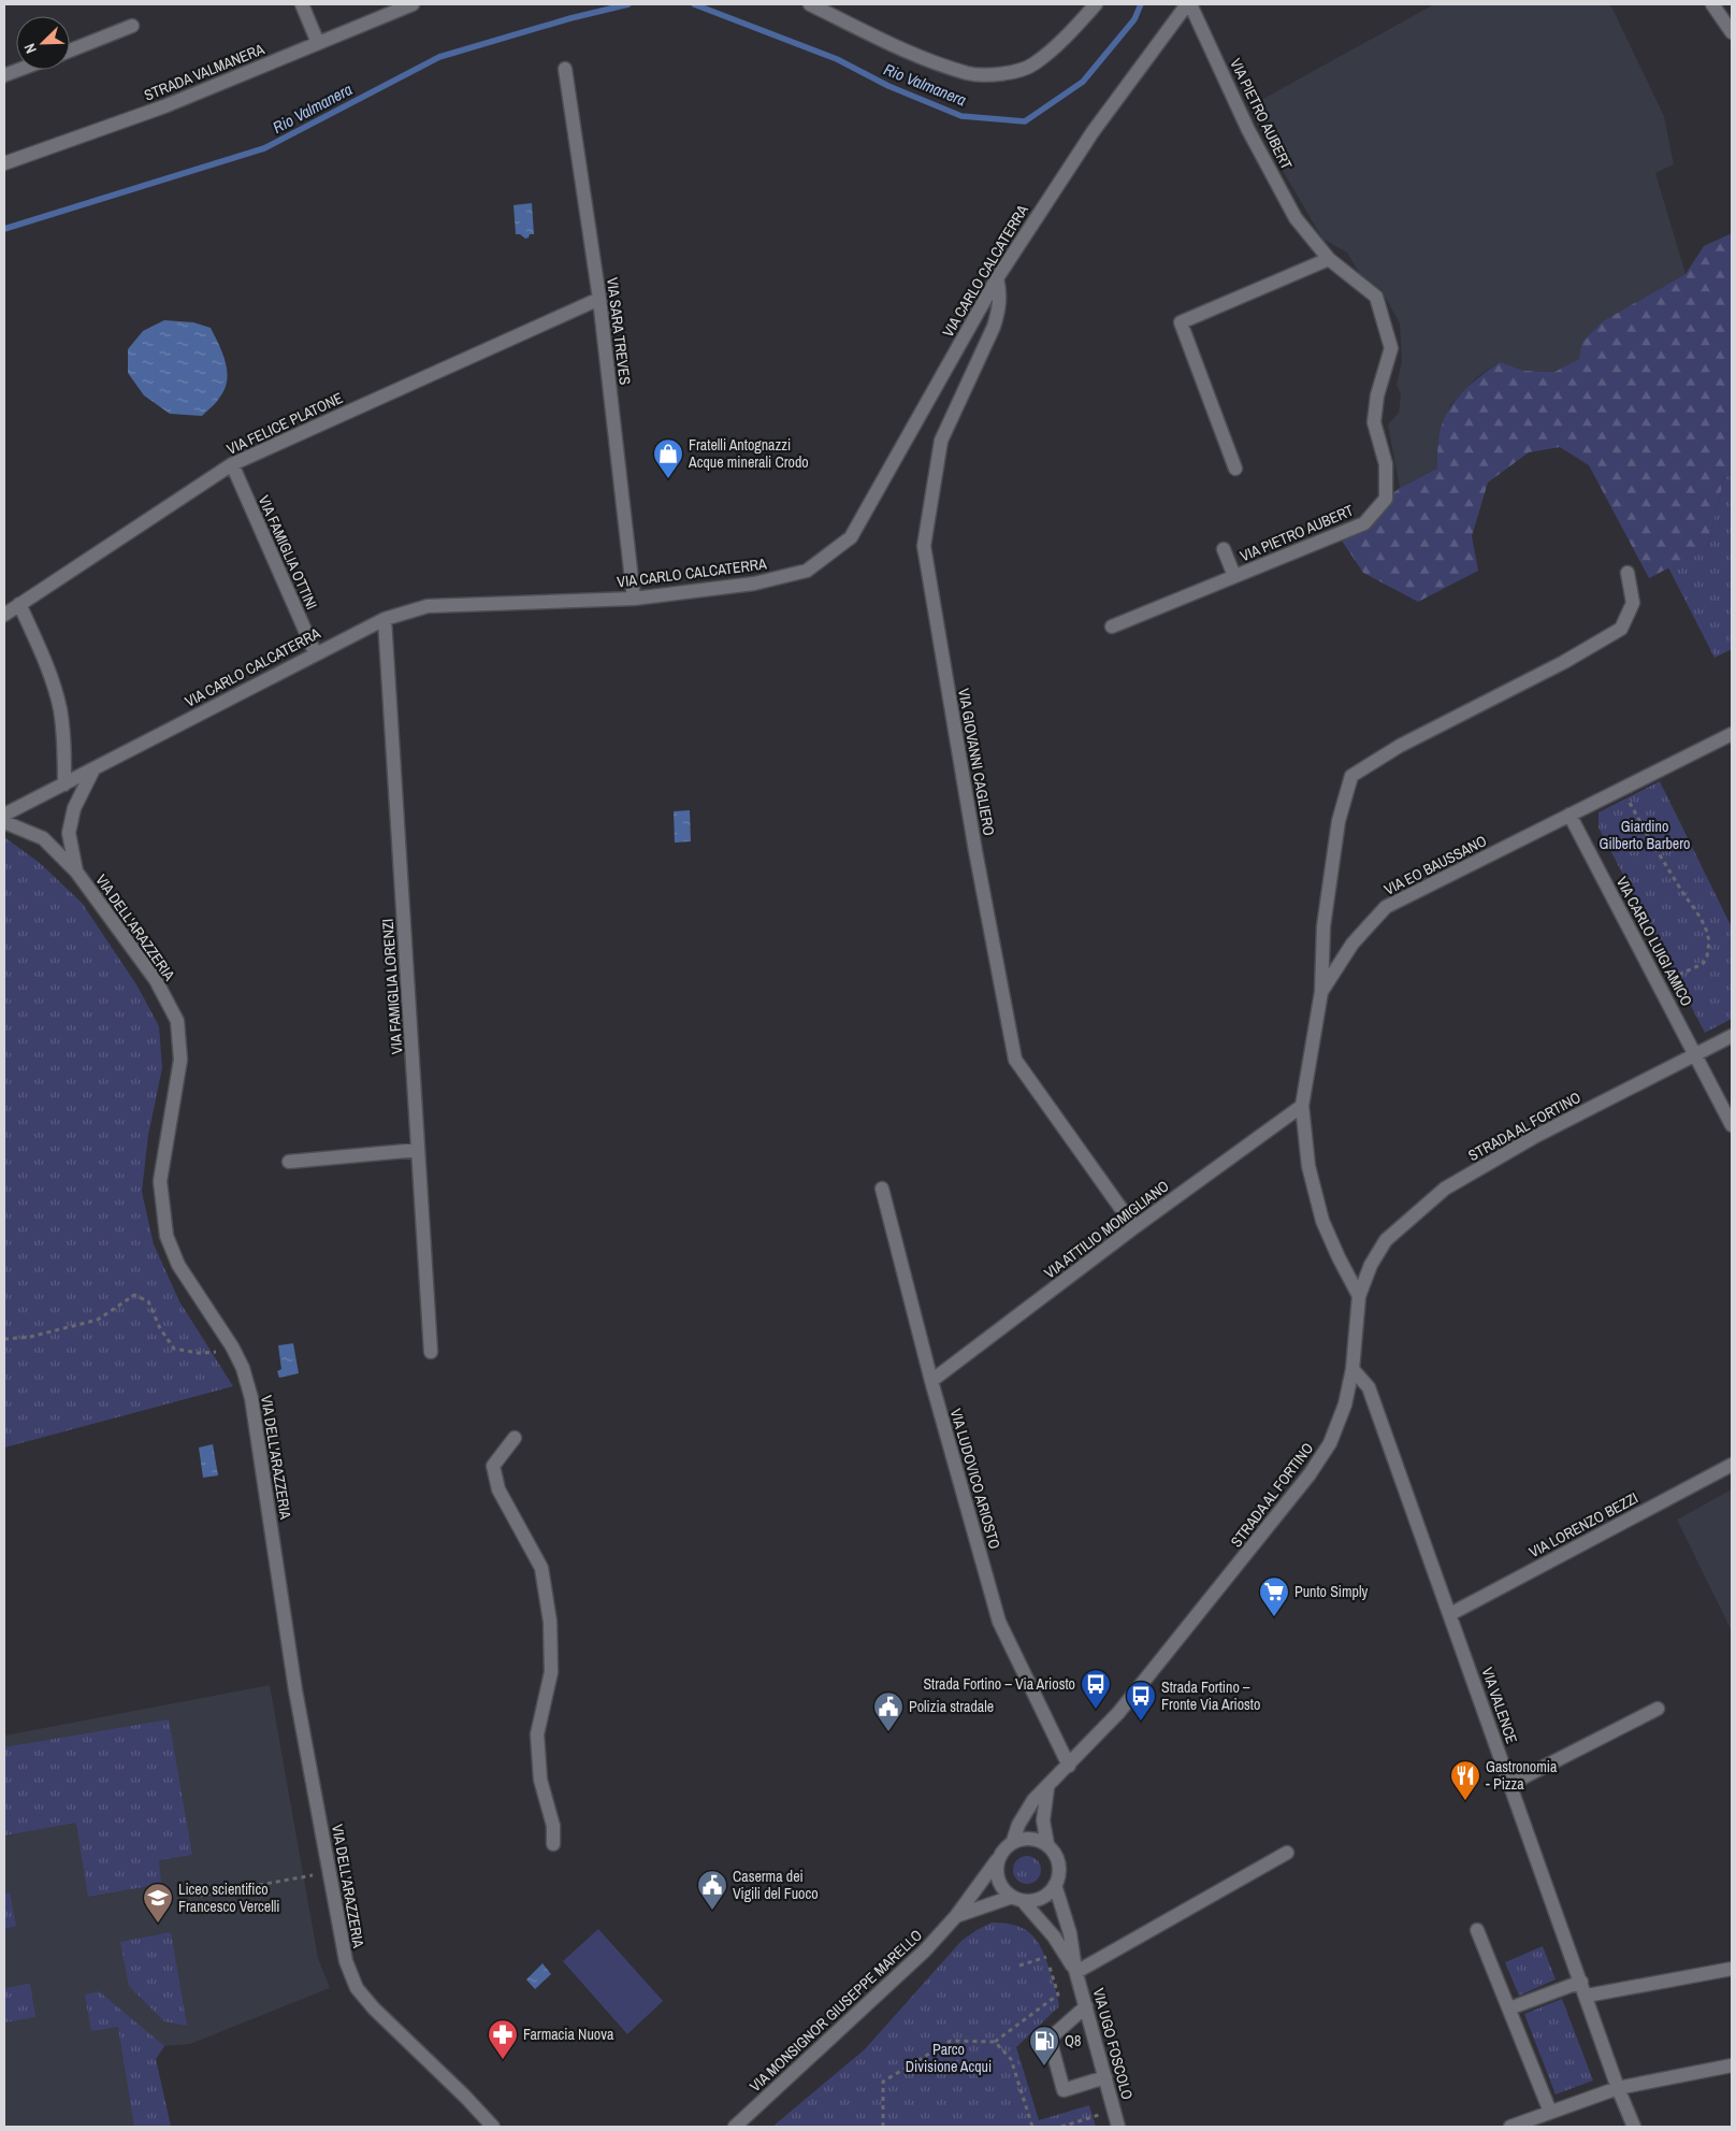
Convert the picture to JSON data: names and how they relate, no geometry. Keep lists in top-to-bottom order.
{
  "streets": {
    "street": [
      "STRADA VALMANERA",
      "VIA PIETRO AUBERT",
      "VIA CARLO CALCATERRA",
      "VIA SARA TREVES",
      "VIA FELICE PLATONE",
      "VIA FAMIGLIA OTTINI",
      "VIA GIOVANNI CAGLIERO",
      "VIA EO BAUSSANO",
      "VIA DELL'ARAZZERIA",
      "VIA CARLO LUIGI AMICO",
      "VIA FAMIGLIA LORENZI",
      "STRADA AL FORTINO",
      "VIA ATTILIO MOMIGLIANO",
      "VIA LUDOVICO ARIOSTO",
      "VIA LORENZO BEZZI",
      "VIA VALENCE",
      "VIA MONSIGNOR GIUSEPPE MARELLO",
      "VIA UGO FOSCOLO"
    ]
  },
  "crossings": [
    ["VIA PIETRO AUBERT", "VIA CARLO CALCATERRA"],
    ["VIA CARLO CALCATERRA", "VIA SARA TREVES"],
    ["VIA CARLO CALCATERRA", "VIA FAMIGLIA OTTINI"],
    ["VIA CARLO CALCATERRA", "VIA GIOVANNI CAGLIERO"],
    ["VIA CARLO CALCATERRA", "VIA FAMIGLIA LORENZI"],
    ["VIA SARA TREVES", "VIA FELICE PLATONE"],
    ["VIA FELICE PLATONE", "VIA FAMIGLIA OTTINI"],
    ["VIA GIOVANNI CAGLIERO", "VIA ATTILIO MOMIGLIANO"],
    ["VIA EO BAUSSANO", "VIA CARLO LUIGI AMICO"],
    ["VIA EO BAUSSANO", "STRADA AL FORTINO"],
    ["VIA EO BAUSSANO", "VIA ATTILIO MOMIGLIANO"],
    ["VIA CARLO LUIGI AMICO", "STRADA AL FORTINO"],
    ["STRADA AL FORTINO", "VIA LUDOVICO ARIOSTO"],
    ["STRADA AL FORTINO", "VIA VALENCE"],
    ["STRADA AL FORTINO", "VIA MONSIGNOR GIUSEPPE MARELLO"],
    ["STRADA AL FORTINO", "VIA UGO FOSCOLO"],
    ["VIA ATTILIO MOMIGLIANO", "VIA LUDOVICO ARIOSTO"],
    ["VIA LORENZO BEZZI", "VIA VALENCE"],
    ["VIA MONSIGNOR GIUSEPPE MARELLO", "VIA UGO FOSCOLO"]
  ],
  "water": ["Rio Valmanera"],
  "parks": ["Giardino Gilberto Barbero", "Parco Divisione Acqui"],
  "places": {
    "shop": ["Fratelli Antognazzi Acque minerali Crodo"],
    "supermarket": ["Punto Simply"],
    "bus stop": ["Strada Fortino – Via Ariosto", "Strada Fortino – Fronte Via Ariosto"],
    "public building": ["Polizia stradale", "Caserma dei Vigili del Fuoco"],
    "restaurant": ["Gastronomia - Pizza"],
    "school or university": ["Liceo scientifico Francesco Vercelli"],
    "pharmacy": ["Farmacia Nuova"],
    "fuel station": ["Q8"]
  },
  "north": "bottom left"
}
